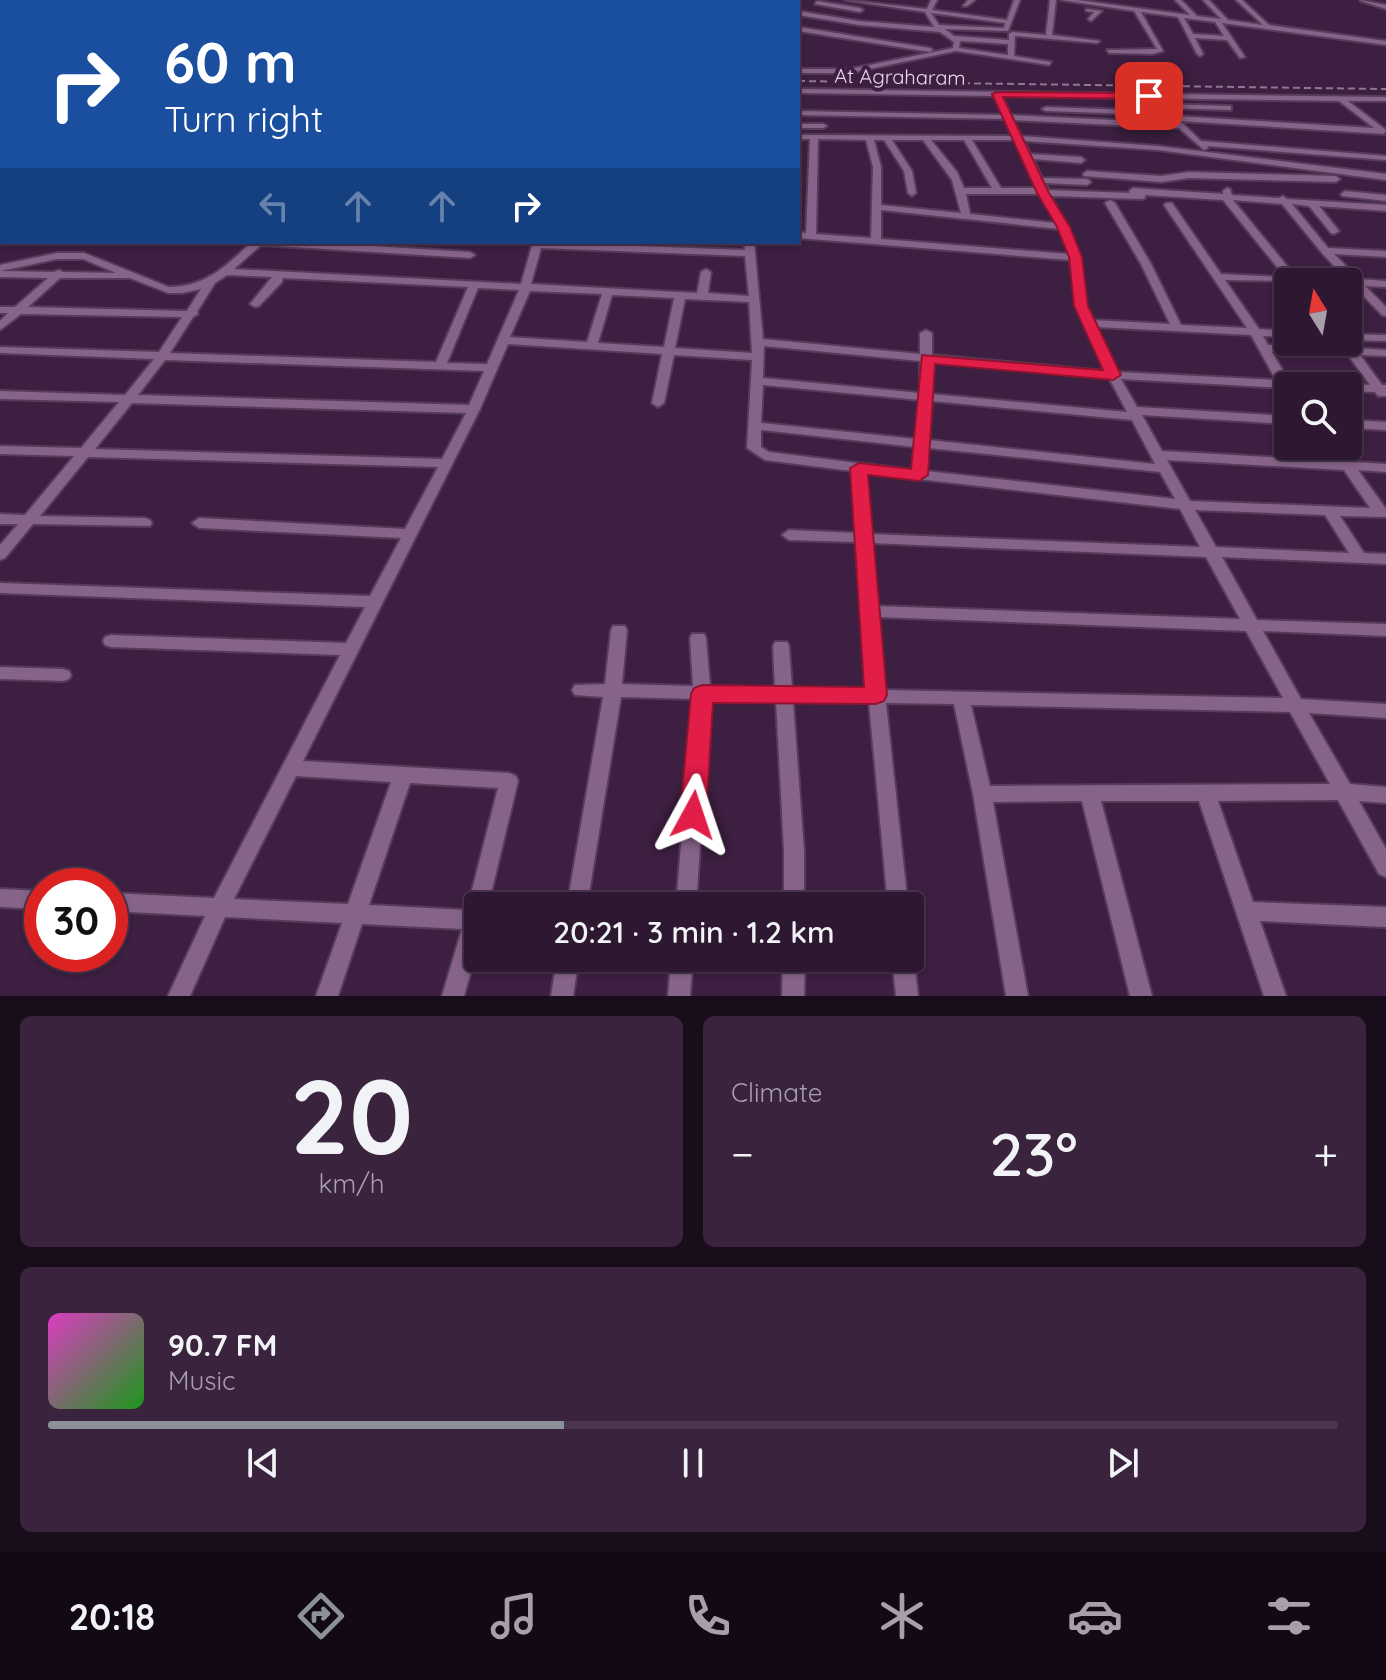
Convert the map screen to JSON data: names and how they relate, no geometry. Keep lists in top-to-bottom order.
{
  "streets": {
    "street": ["At Agraharam"]
  },
  "north": "top",
  "page": {
    "turn": ["60 m", "Turn right"],
    "limit": "30",
    "trip": "20:21 · 3 min · 1.2 km",
    "tile": [
      ["20", "km/h"],
      "Climate"
    ],
    "heat": ["−", "23°", "+"],
    "song": ["90.7 FM", "Music"],
    "tabs": "20:18"
  }
}
